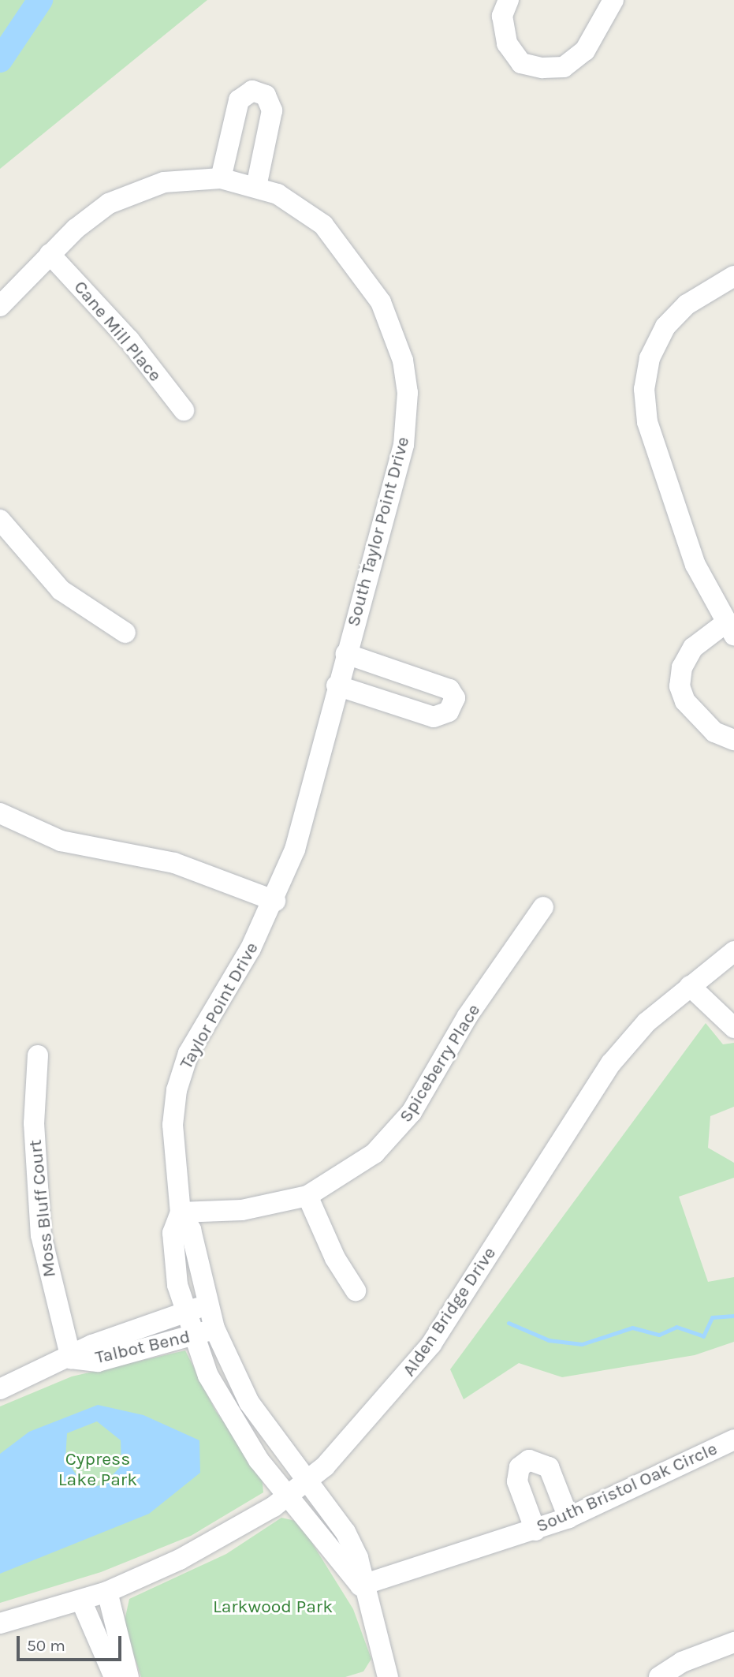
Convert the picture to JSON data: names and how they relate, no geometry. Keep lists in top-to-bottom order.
{
  "streets": {
    "street": [
      "Cane Mill Place",
      "South Taylor Point Drive",
      "Taylor Point Drive",
      "Spiceberry Place",
      "Moss Bluff Court",
      "Alden Bridge Drive",
      "Talbot Bend",
      "South Bristol Oak Circle"
    ]
  },
  "crossings": [
    ["Cane Mill Place", "South Taylor Point Drive"],
    ["South Taylor Point Drive", "Taylor Point Drive"],
    ["Taylor Point Drive", "Spiceberry Place"],
    ["Taylor Point Drive", "Alden Bridge Drive"],
    ["Taylor Point Drive", "Talbot Bend"],
    ["Taylor Point Drive", "South Bristol Oak Circle"],
    ["Moss Bluff Court", "Talbot Bend"]
  ],
  "parks": ["Cypress Lake Park", "Larkwood Park"],
  "scale_bar": "50 m"
}
